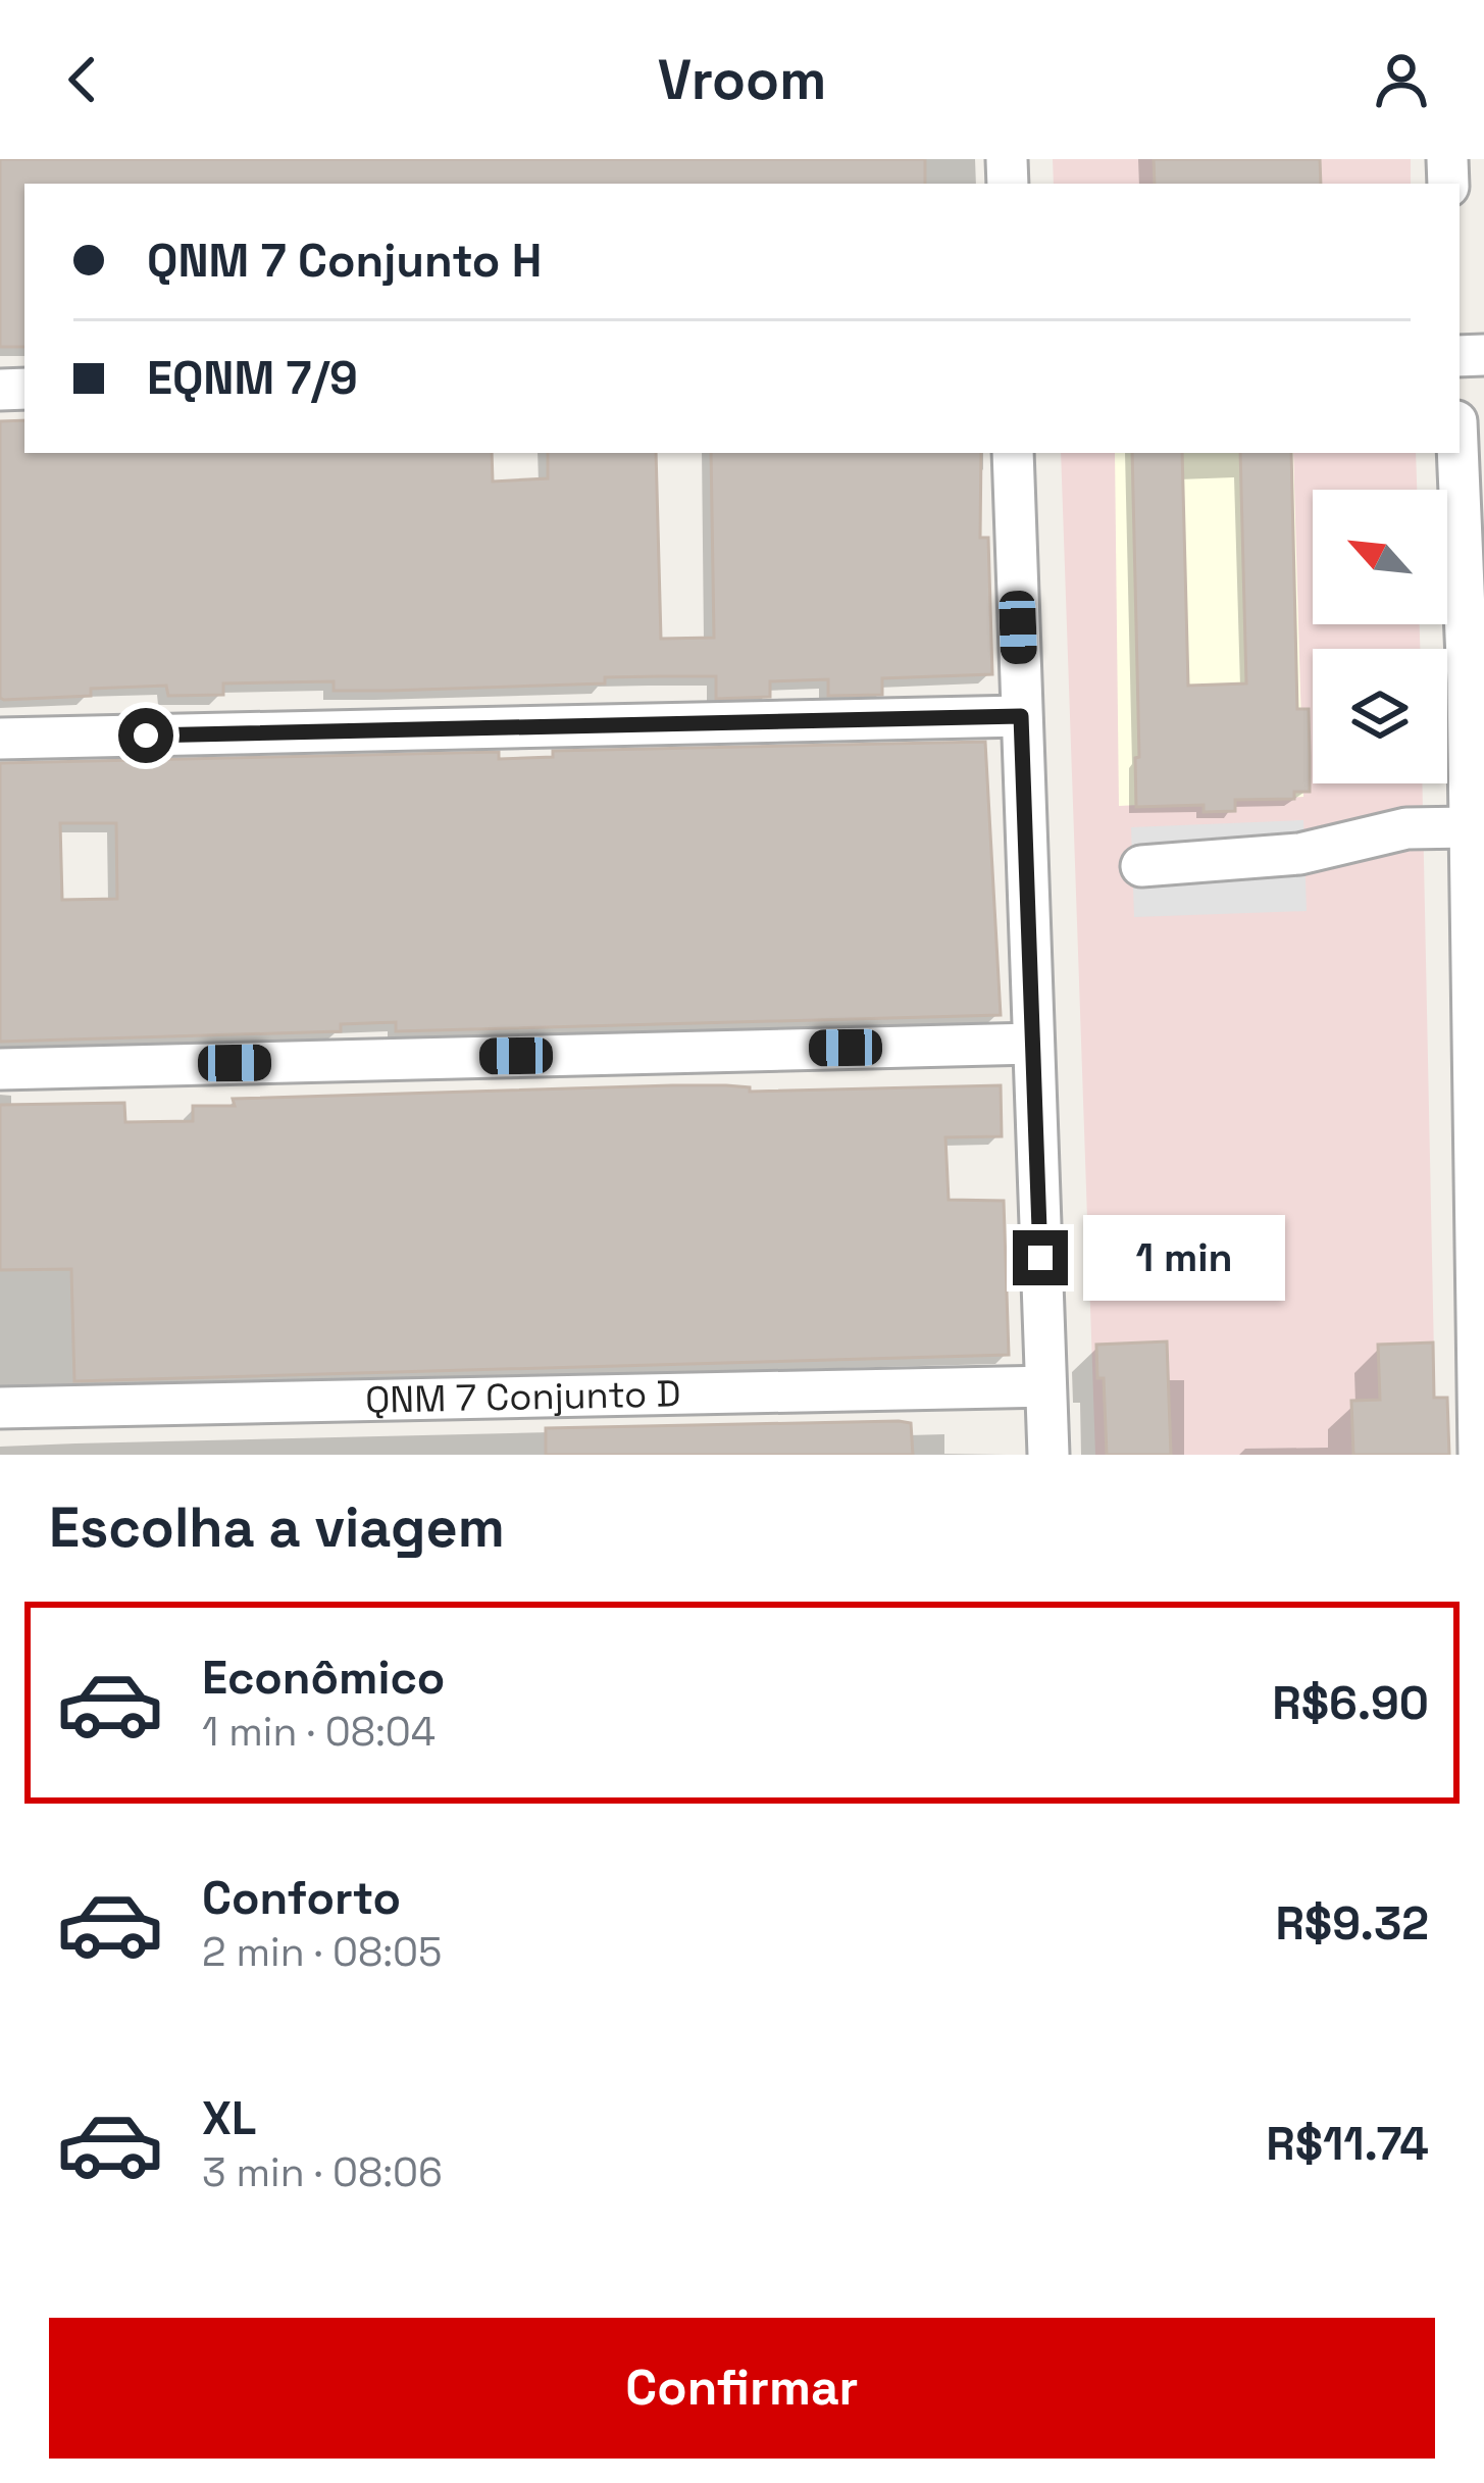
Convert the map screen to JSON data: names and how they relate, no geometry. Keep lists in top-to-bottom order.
{
  "streets": {
    "street": ["QNM 7 Conjunto D"]
  },
  "north": "top left",
  "page": {
    "header": "Vroom",
    "banner": ["QNM 7 Conjunto H", "EQNM 7/9"],
    "bubble": "1 min",
    "heading": "Escolha a viagem",
    "list": [
      {
        "name": "Econômico",
        "note": "1 min · 08:04",
        "value": "R$6.90"
      },
      {
        "name": "Conforto",
        "note": "2 min · 08:05",
        "value": "R$9.32"
      },
      {
        "name": "XL",
        "note": "3 min · 08:06",
        "value": "R$11.74"
      }
    ],
    "buttons": "Confirmar"
  }
}
